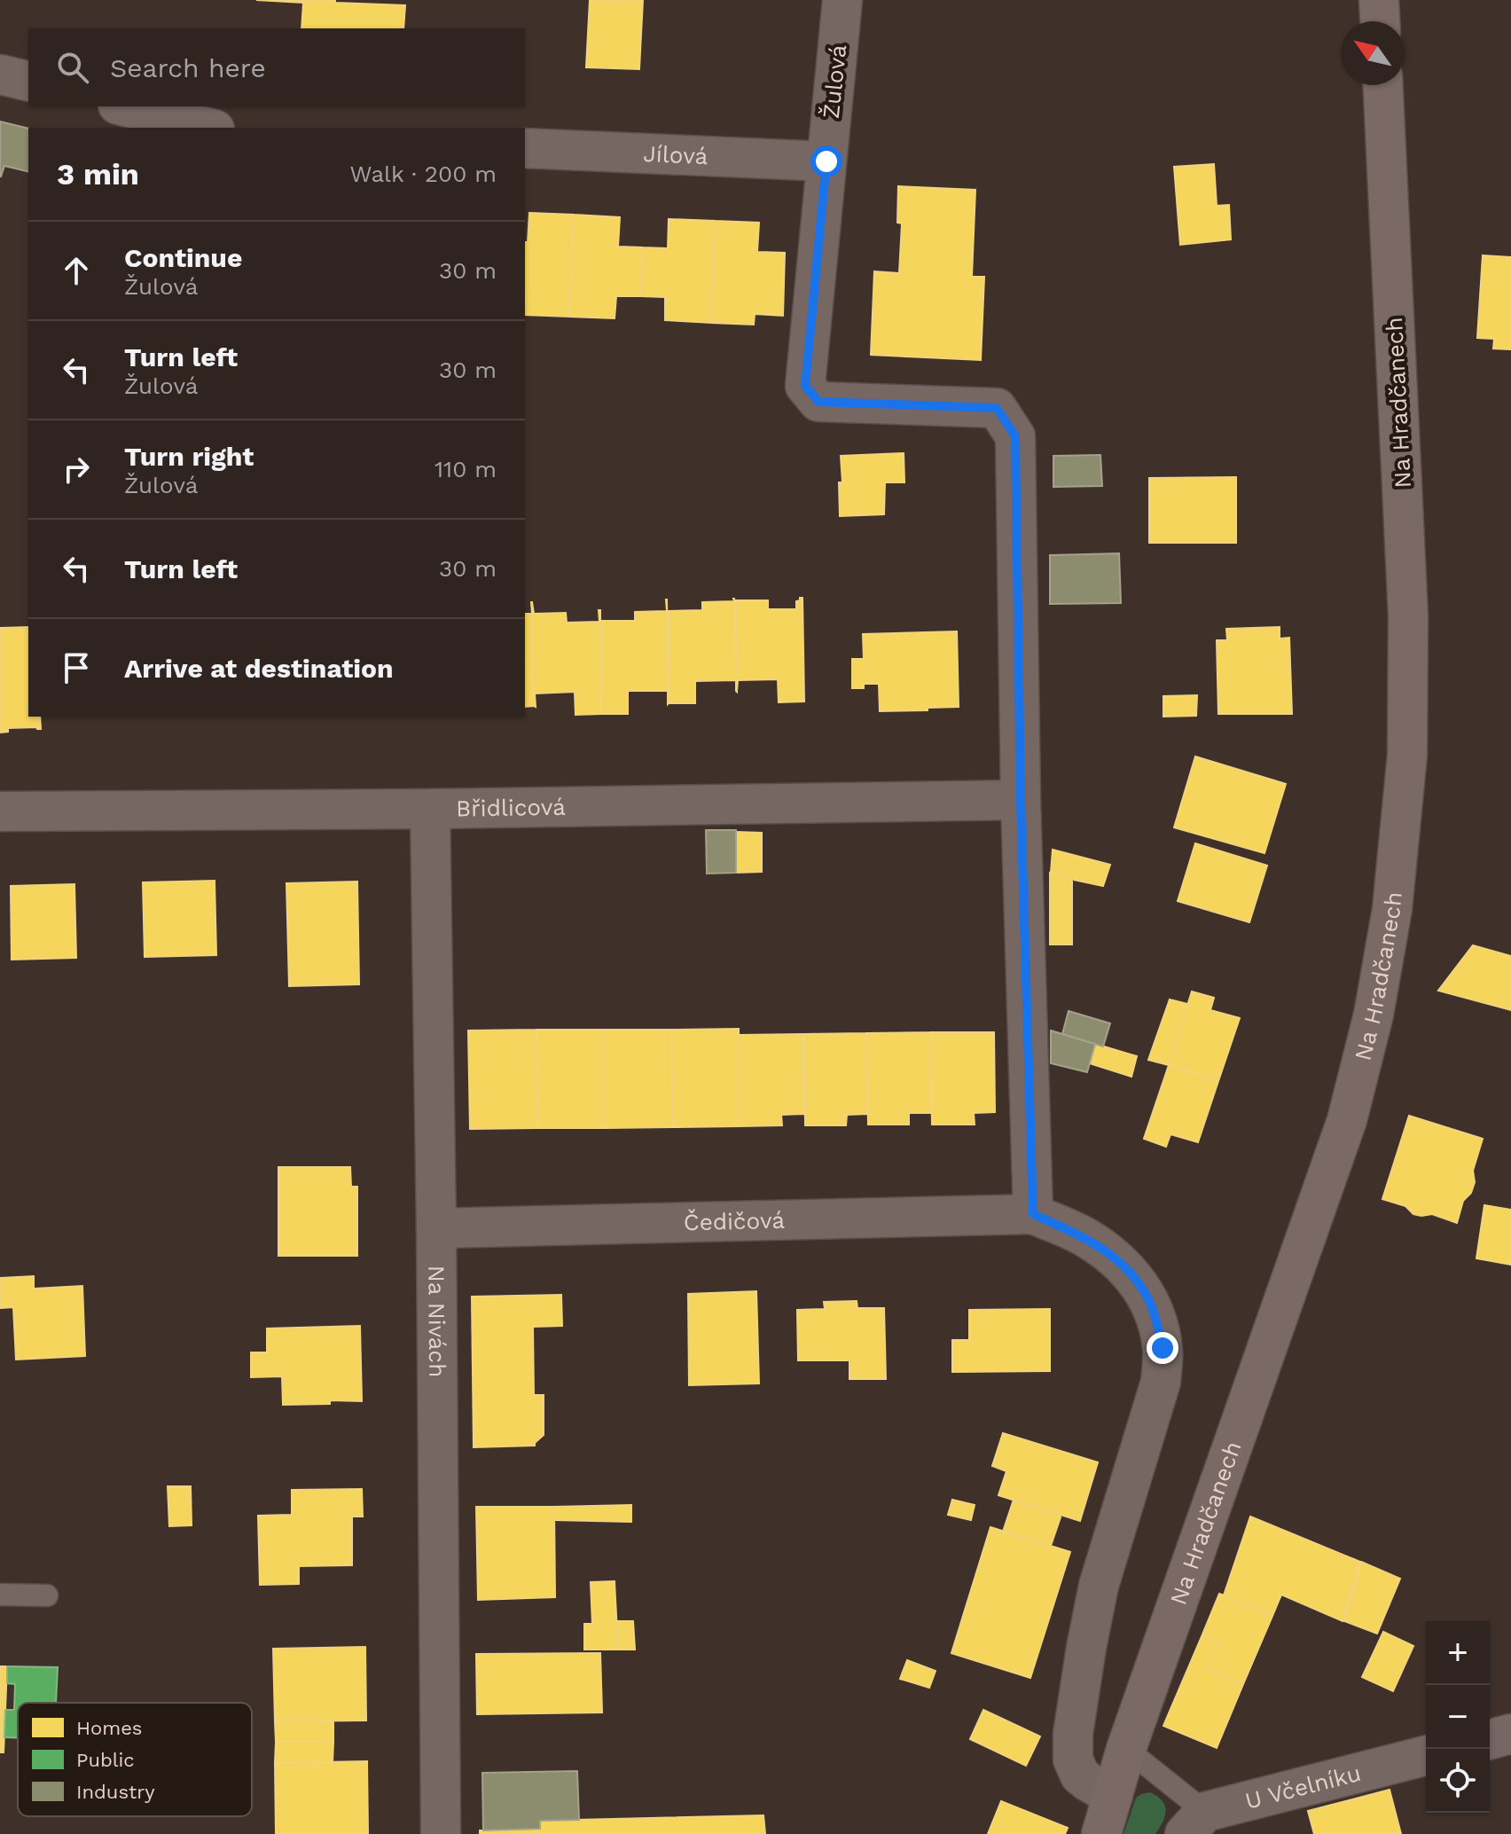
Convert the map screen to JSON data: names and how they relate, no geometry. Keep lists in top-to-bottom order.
{
  "streets": {
    "street": [
      "Žulová",
      "Jílová",
      "Na Hradčanech",
      "Břidlicová",
      "Čedičová",
      "Na Nivách",
      "U Včelníku"
    ]
  },
  "crossings": [
    ["Žulová", "Jílová"],
    ["Žulová", "Břidlicová"],
    ["Žulová", "Čedičová"],
    ["Břidlicová", "Na Nivách"],
    ["Čedičová", "Na Nivách"]
  ],
  "legend": ["Homes", "Public", "Industry"],
  "north": "top left",
  "page": {
    "search": "Search here",
    "heading": ["3 min", "Walk · 200 m"],
    "list": [
      ["Continue", "Žulová", "30 m"],
      ["Turn left", "Žulová", "30 m"],
      ["Turn right", "Žulová", "110 m"],
      ["Turn left", "30 m"],
      "Arrive at destination"
    ],
    "map_buttons": ["+", "−"]
  }
}
